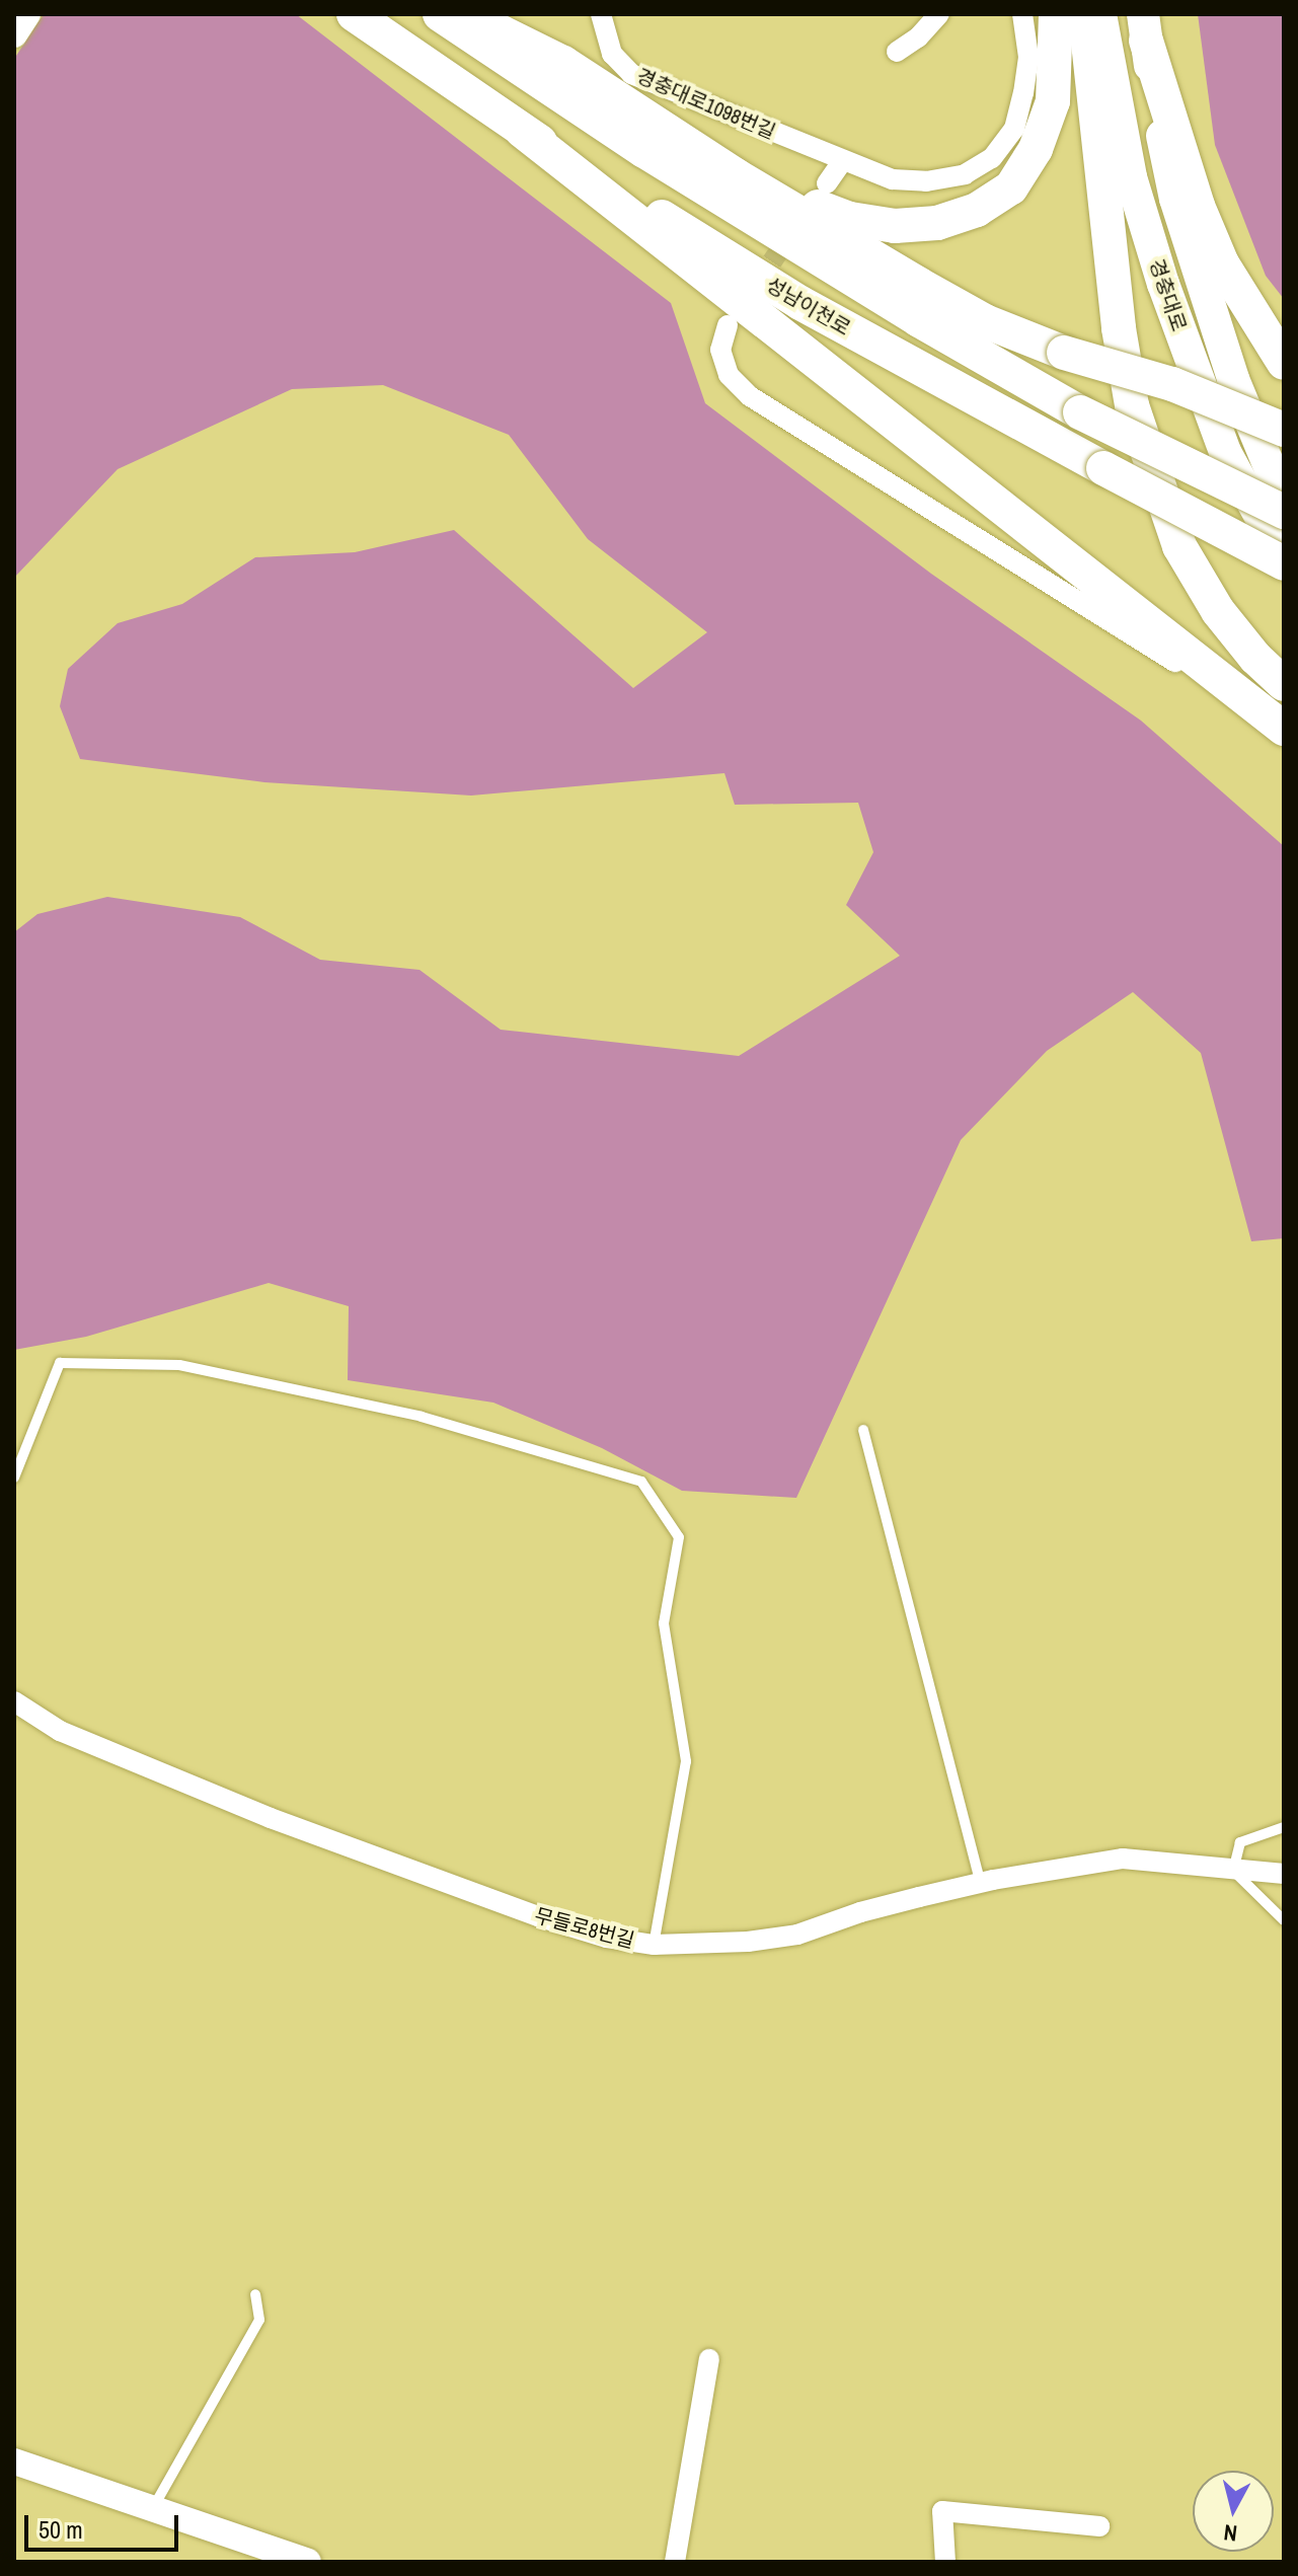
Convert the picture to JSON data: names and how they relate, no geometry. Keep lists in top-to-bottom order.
{
  "streets": {
    "highway": ["성남이천로"],
    "main road": ["경충대로"],
    "street": ["경충대로1098번길", "무들로8번길"]
  },
  "crossings": [
    ["경충대로", "성남이천로"]
  ],
  "scale_bar": "50 m",
  "north": "bottom"
}
